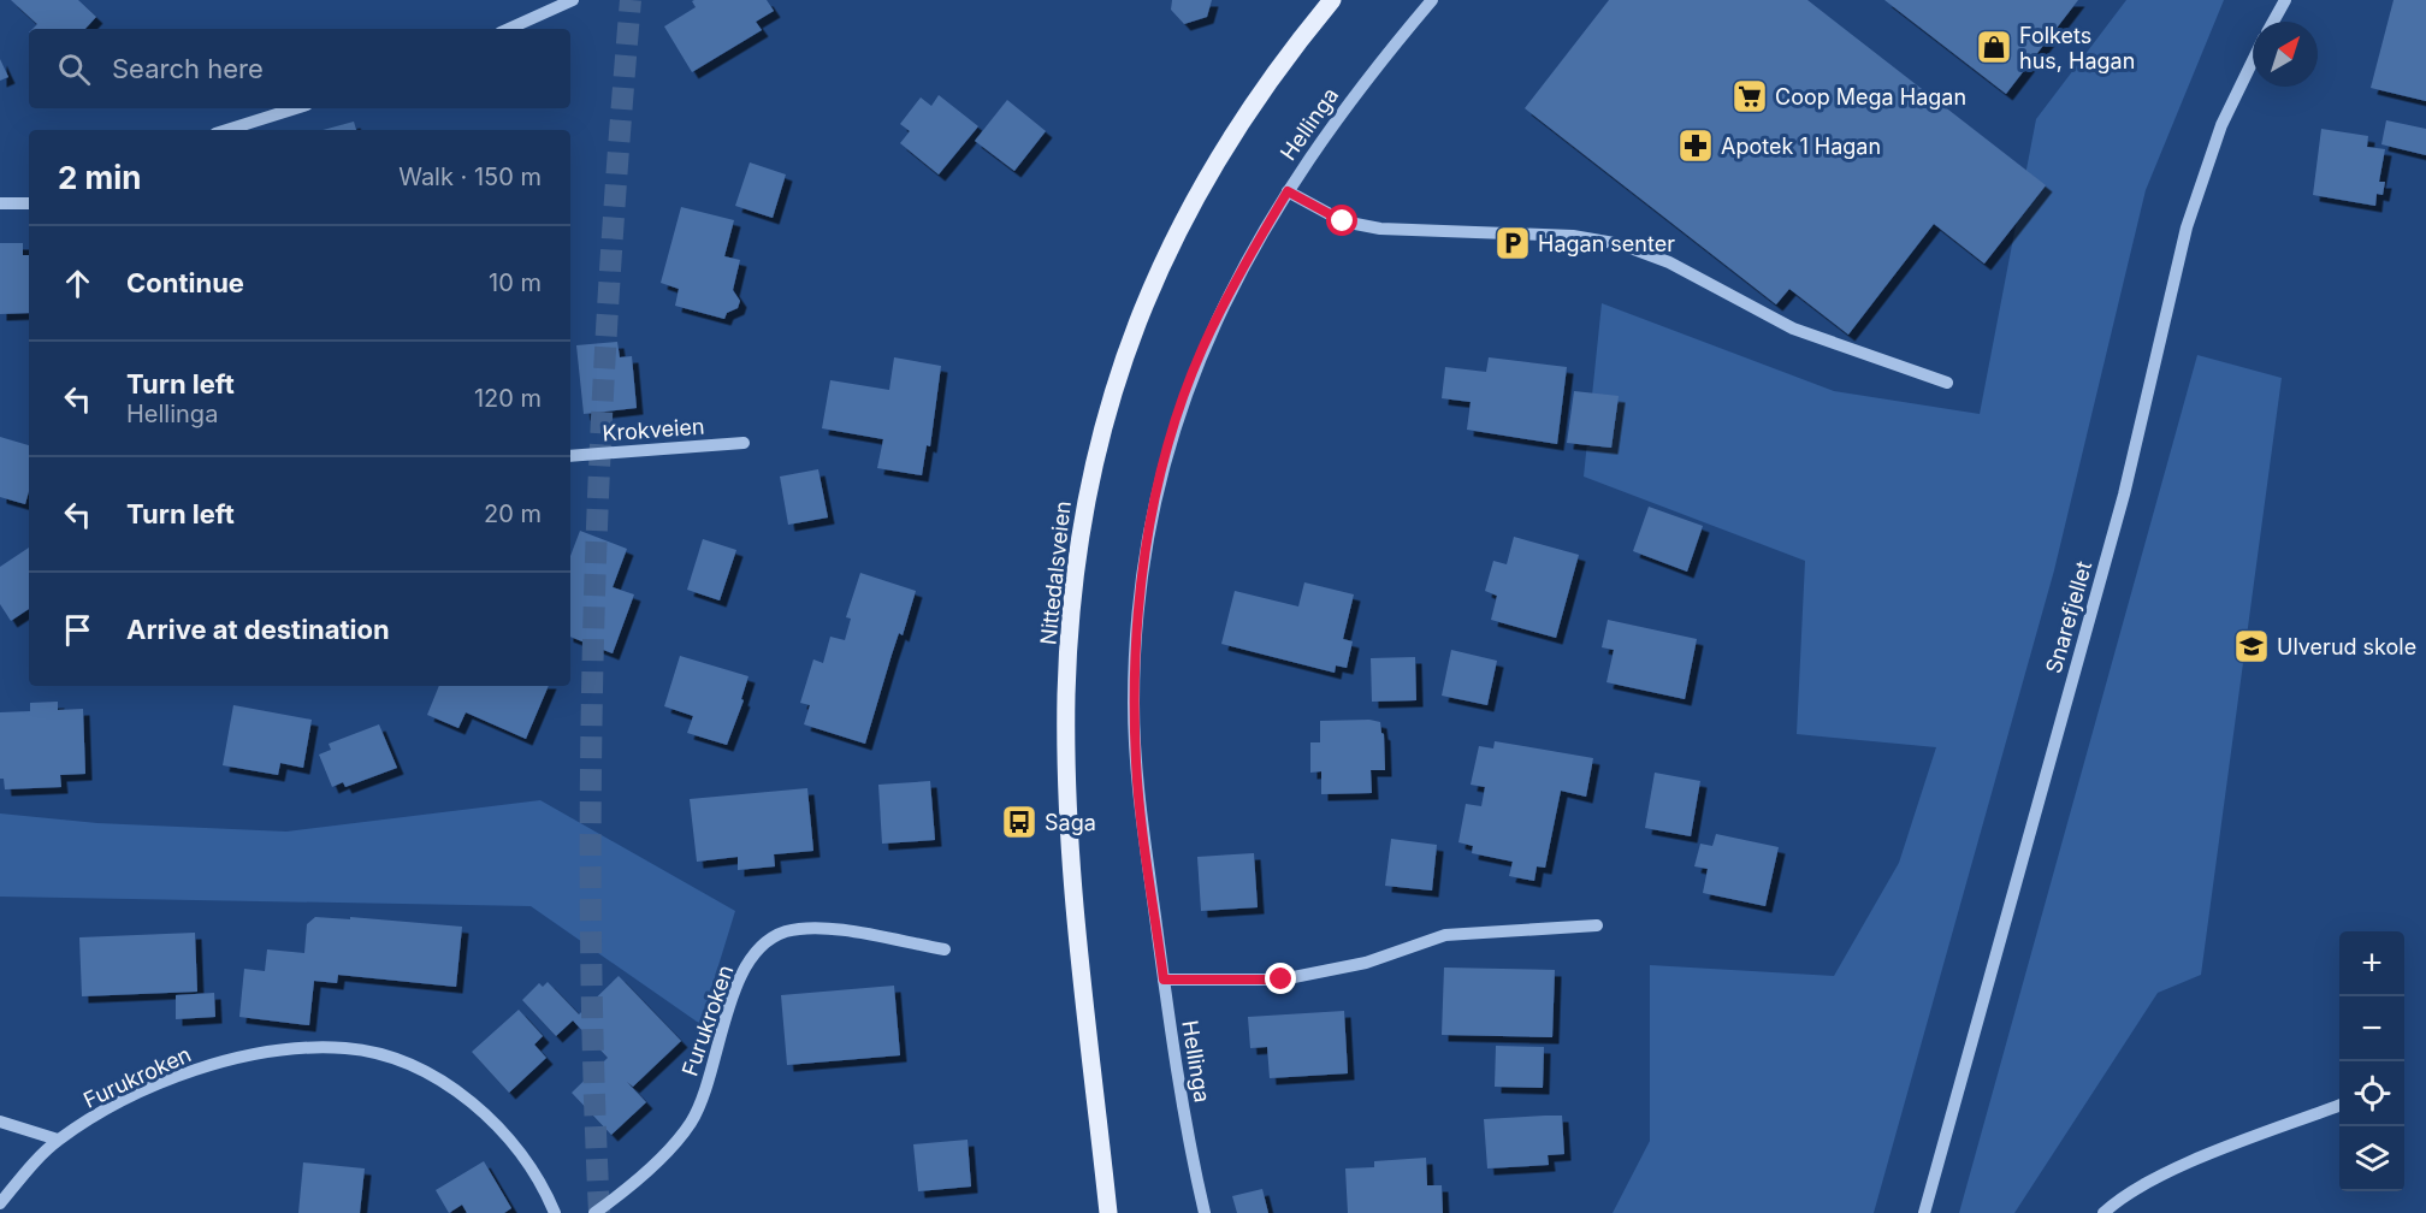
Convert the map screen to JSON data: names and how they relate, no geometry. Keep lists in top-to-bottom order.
{
  "streets": {
    "main road": ["Nittedalsveien"],
    "street": [
      "Hellinga",
      "Krokveien",
      "Snarefjellet",
      "Furukroken"
    ]
  },
  "places": {
    "shop": ["Folkets hus, Hagan"],
    "supermarket": ["Coop Mega Hagan"],
    "pharmacy": ["Apotek 1 Hagan"],
    "parking": ["Hagan senter"],
    "school or university": ["Ulverud skole"],
    "bus stop": ["Saga"]
  },
  "north": "top right",
  "page": {
    "search": "Search here",
    "heading": ["2 min", "Walk · 150 m"],
    "list": [
      ["Continue", "10 m"],
      ["Turn left", "Hellinga", "120 m"],
      ["Turn left", "20 m"],
      "Arrive at destination"
    ],
    "map_buttons": ["+", "−"]
  }
}
